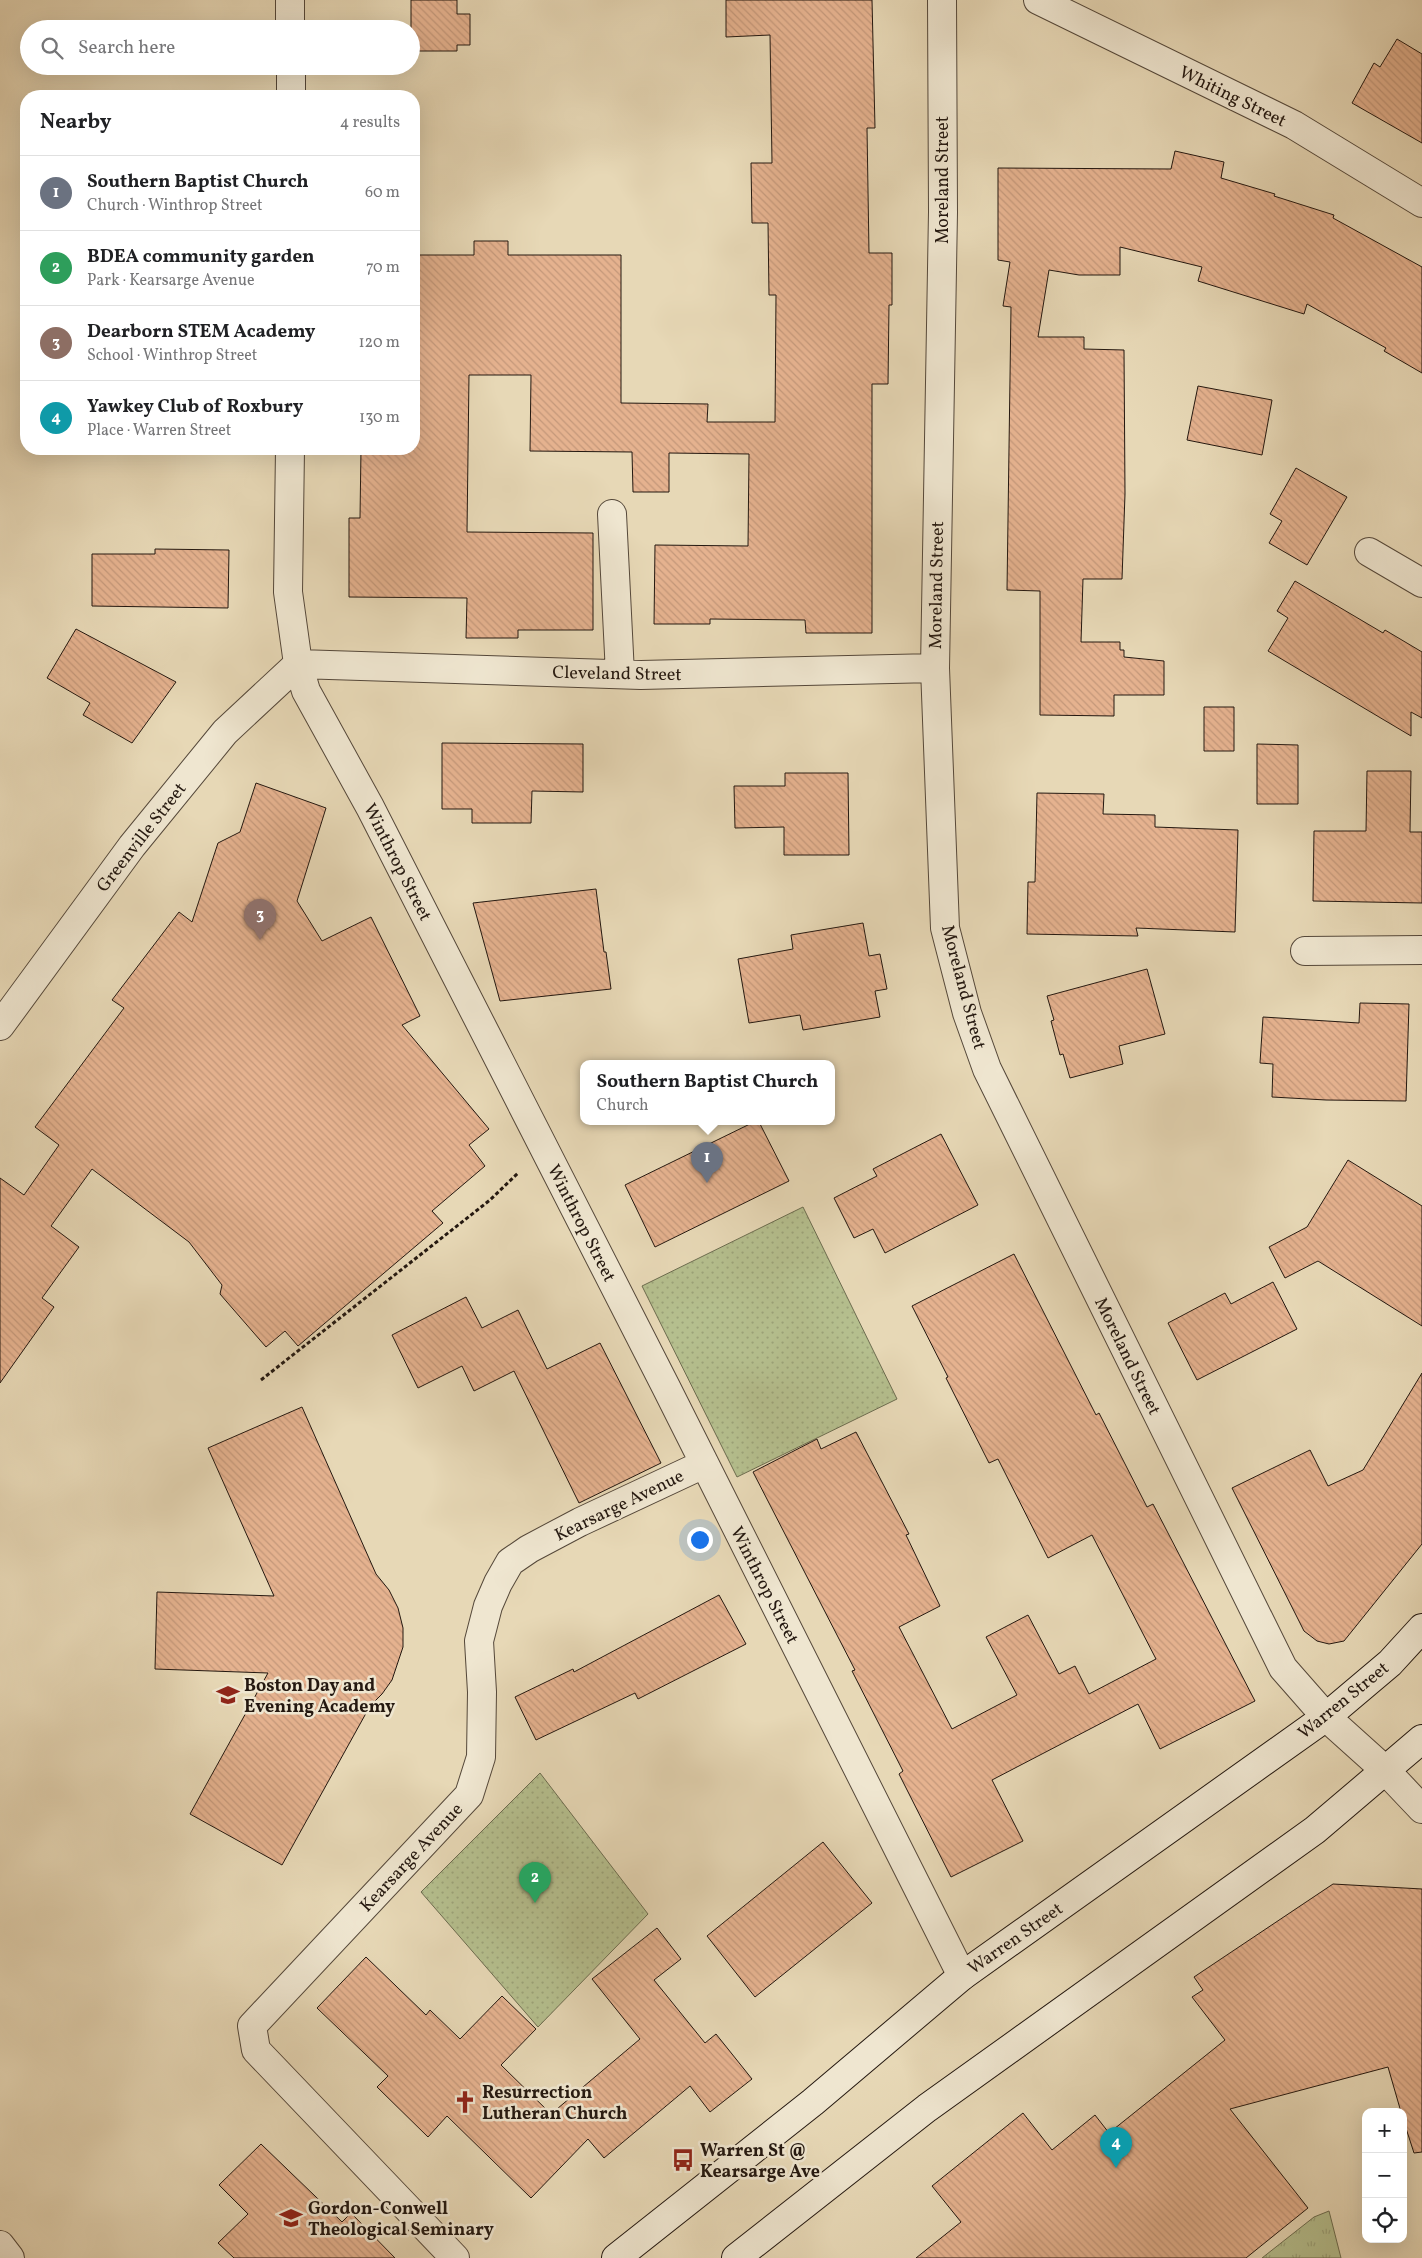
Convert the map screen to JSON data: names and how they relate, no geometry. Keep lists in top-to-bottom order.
{
  "streets": {
    "street": [
      "Whiting Street",
      "Moreland Street",
      "Cleveland Street",
      "Greenville Street",
      "Winthrop Street",
      "Kearsarge Avenue",
      "Warren Street"
    ]
  },
  "crossings": [
    ["Moreland Street", "Cleveland Street"],
    ["Moreland Street", "Warren Street"],
    ["Cleveland Street", "Greenville Street"],
    ["Cleveland Street", "Winthrop Street"],
    ["Greenville Street", "Winthrop Street"],
    ["Winthrop Street", "Kearsarge Avenue"],
    ["Winthrop Street", "Warren Street"]
  ],
  "places": {
    "school or university": ["Boston Day and Evening Academy", "Gordon-Conwell Theological Seminary"],
    "church": ["Resurrection Lutheran Church"],
    "bus stop": ["Warren St @ Kearsarge Ave"]
  },
  "page": {
    "search": "Search here",
    "heading": ["Nearby", "4 results"],
    "list": [
      {
        "mark": "1",
        "name": "Southern Baptist Church",
        "note": "Church · Winthrop Street",
        "value": "60 m"
      },
      {
        "mark": "2",
        "name": "BDEA community garden",
        "note": "Park · Kearsarge Avenue",
        "value": "70 m"
      },
      {
        "mark": "3",
        "name": "Dearborn STEM Academy",
        "note": "School · Winthrop Street",
        "value": "120 m"
      },
      {
        "mark": "4",
        "name": "Yawkey Club of Roxbury",
        "note": "Place · Warren Street",
        "value": "130 m"
      }
    ],
    "pins": [
      "3",
      "1",
      "2",
      "4"
    ],
    "popup": ["Southern Baptist Church", "Church"],
    "map_buttons": ["+", "−"]
  }
}
